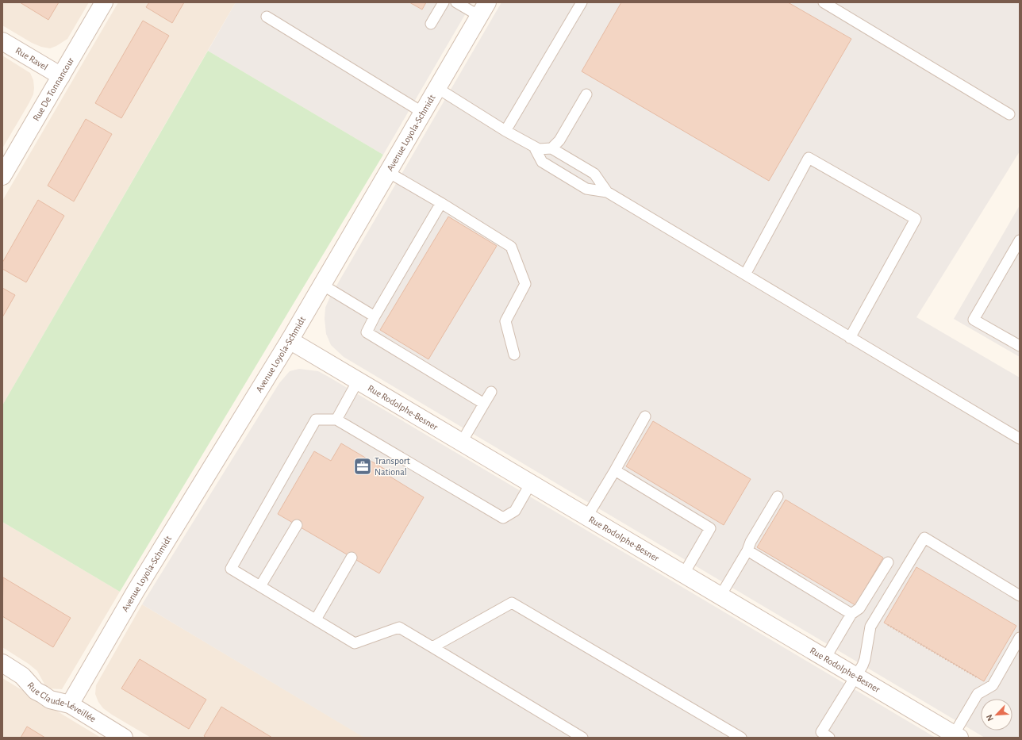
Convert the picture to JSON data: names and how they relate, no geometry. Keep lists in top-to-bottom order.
{
  "streets": {
    "street": [
      "Rue Ravel",
      "Rue De Tonnancour",
      "Avenue Loyola-Schmidt",
      "Rue Rodolphe-Besner",
      "Rue Claude-Léveillée"
    ]
  },
  "crossings": [
    ["Rue Ravel", "Rue De Tonnancour"],
    ["Avenue Loyola-Schmidt", "Rue Rodolphe-Besner"],
    ["Avenue Loyola-Schmidt", "Rue Claude-Léveillée"]
  ],
  "places": {
    "office": ["Transport National"]
  },
  "north": "bottom left"
}
